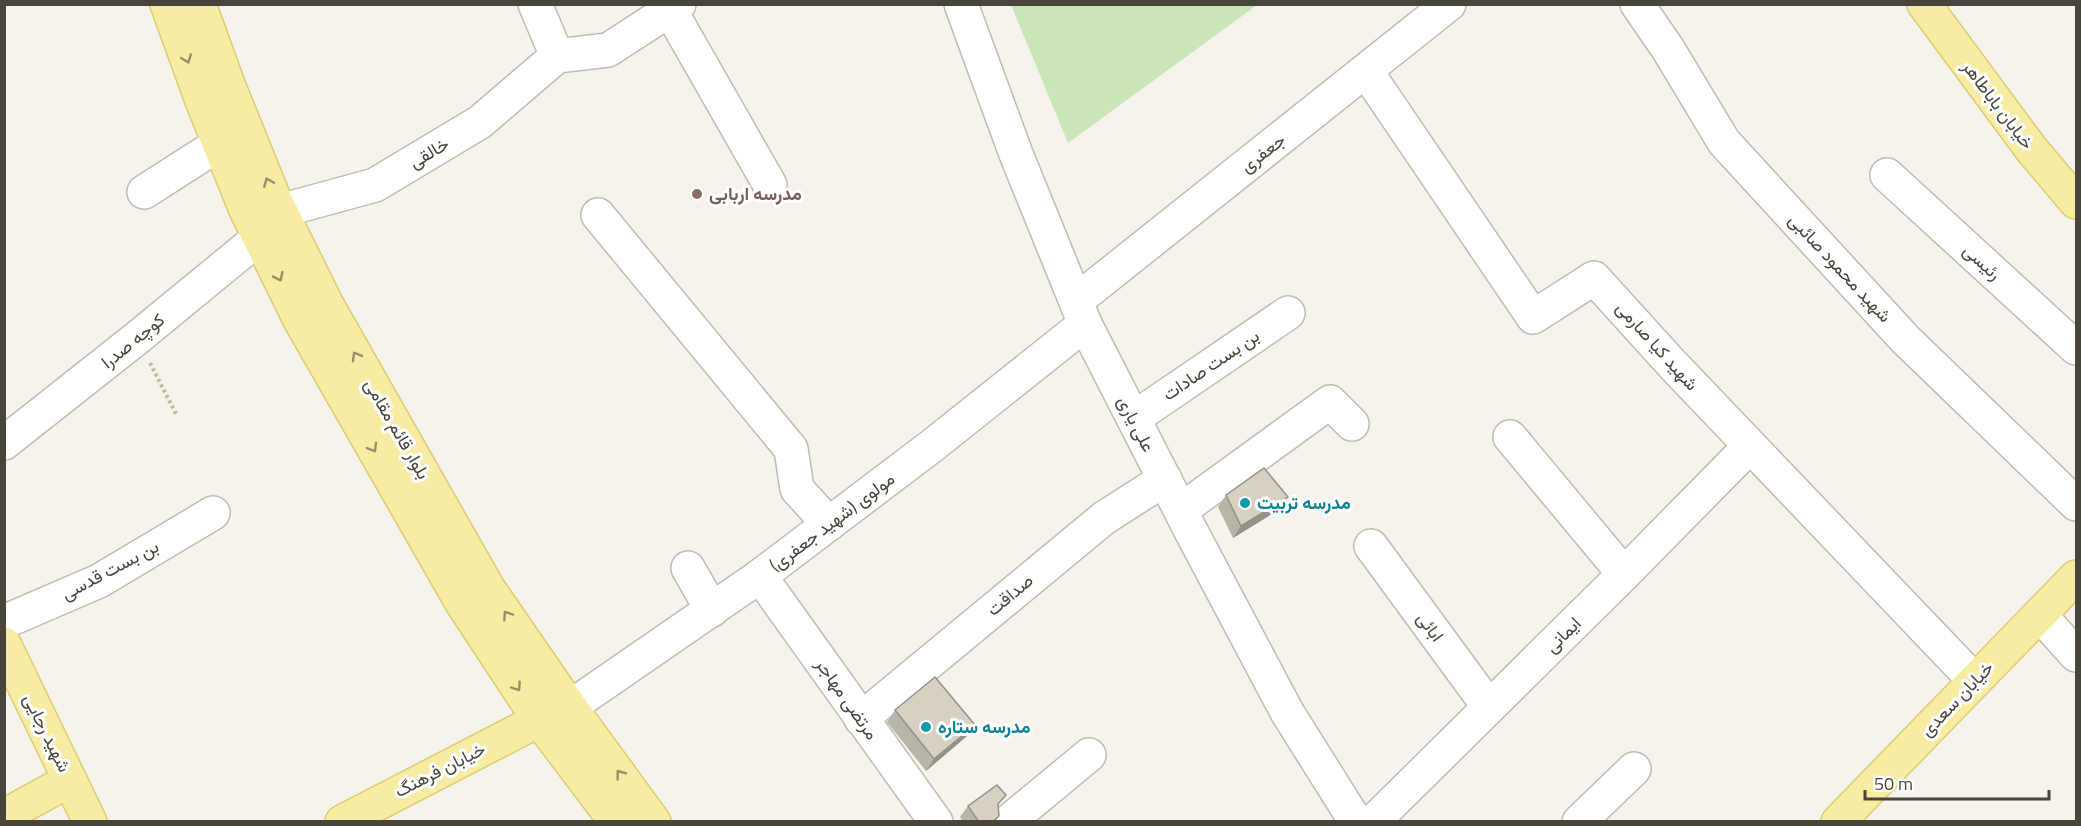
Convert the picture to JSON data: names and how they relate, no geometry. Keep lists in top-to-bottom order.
{
  "streets": {
    "main road": [
      "خیابان باباطاهر",
      "بلوار قائم مقامی",
      "خیابان سعدی",
      "شهید رجایی",
      "خیابان فرهنگ"
    ],
    "street": [
      "خالقی",
      "جعفری",
      "رئیسی",
      "شهید محمود صائبی",
      "کوچه صدرا",
      "شهید کیا صارمی",
      "بن بست صادات",
      "علی یاری",
      "مولوی (شهید جعفری)",
      "بن بست قدسی",
      "صداقت",
      "ابائی",
      "ایمانی",
      "مرتضی مهاجر"
    ]
  },
  "crossings": [
    ["خالقی", "بلوار قائم مقامی"],
    ["جعفری", "شهید کیا صارمی"],
    ["جعفری", "علی یاری"],
    ["جعفری", "مولوی (شهید جعفری)"],
    ["کوچه صدرا", "بلوار قائم مقامی"],
    ["شهید کیا صارمی", "ایمانی"],
    ["شهید کیا صارمی", "خیابان سعدی"],
    ["بن بست صادات", "علی یاری"],
    ["علی یاری", "مولوی (شهید جعفری)"],
    ["علی یاری", "صداقت"],
    ["بلوار قائم مقامی", "مولوی (شهید جعفری)"],
    ["بلوار قائم مقامی", "خیابان فرهنگ"],
    ["مولوی (شهید جعفری)", "مرتضی مهاجر"],
    ["صداقت", "مرتضی مهاجر"],
    ["ابائی", "ایمانی"]
  ],
  "places": ["مدرسه اربابی", "مدرسه تربیت", "مدرسه ستاره"],
  "scale_bar": "50 m"
}
